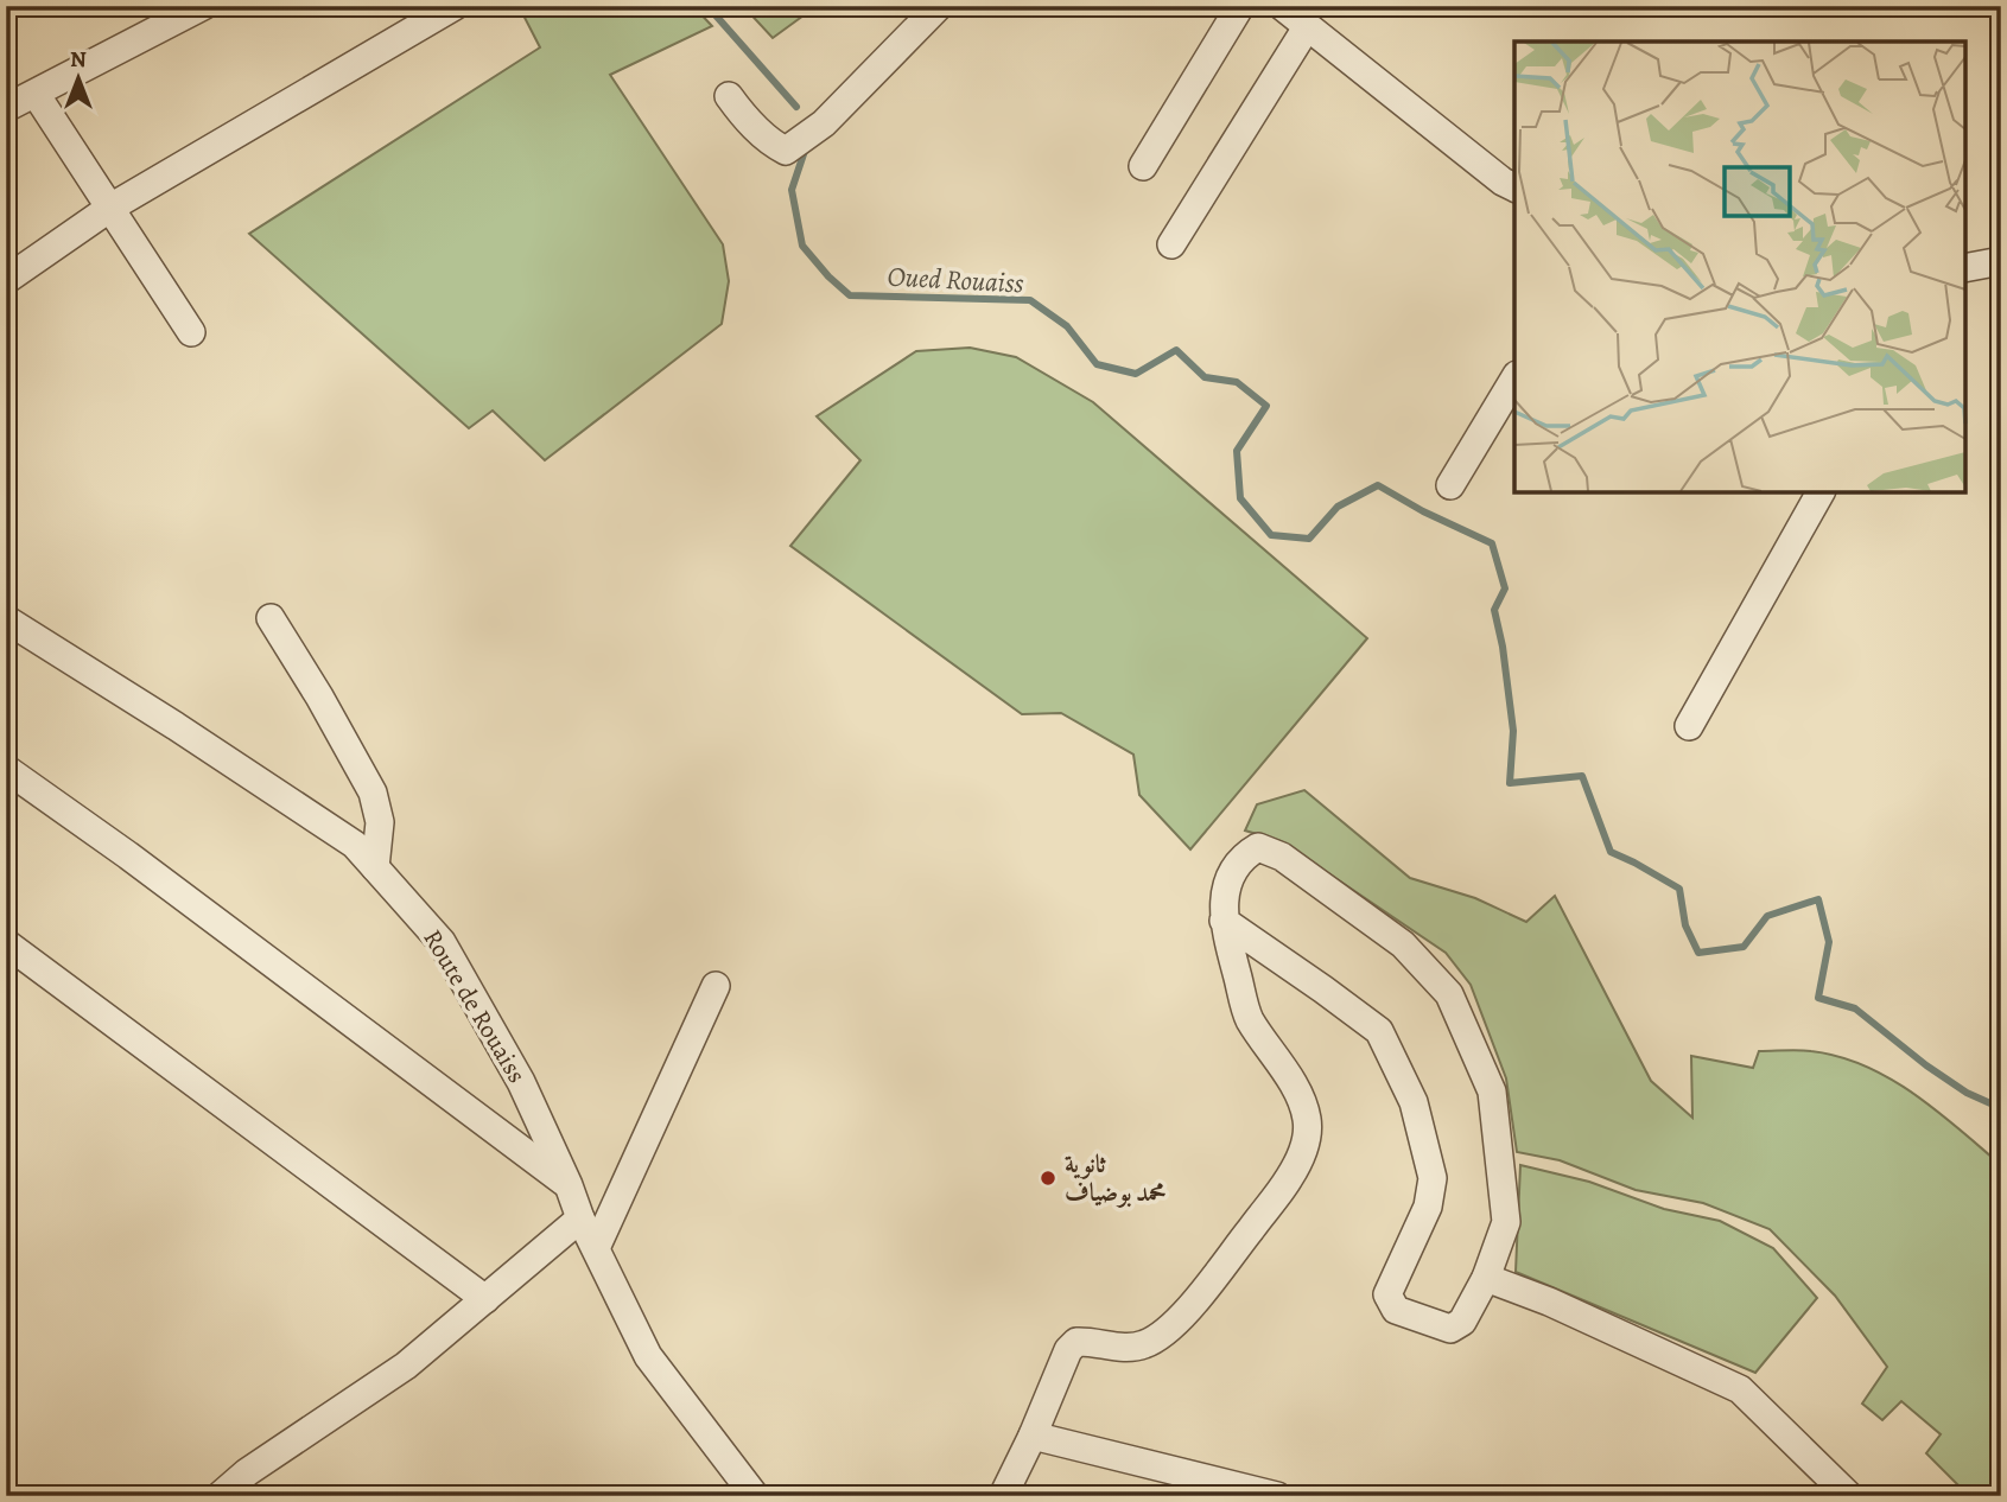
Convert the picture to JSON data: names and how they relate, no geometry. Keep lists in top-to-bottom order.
{
  "streets": {
    "street": ["Route de Rouaiss"]
  },
  "water": ["Oued Rouaiss"],
  "places": ["ثانوية محمد بوضياف"],
  "north": "top"
}
